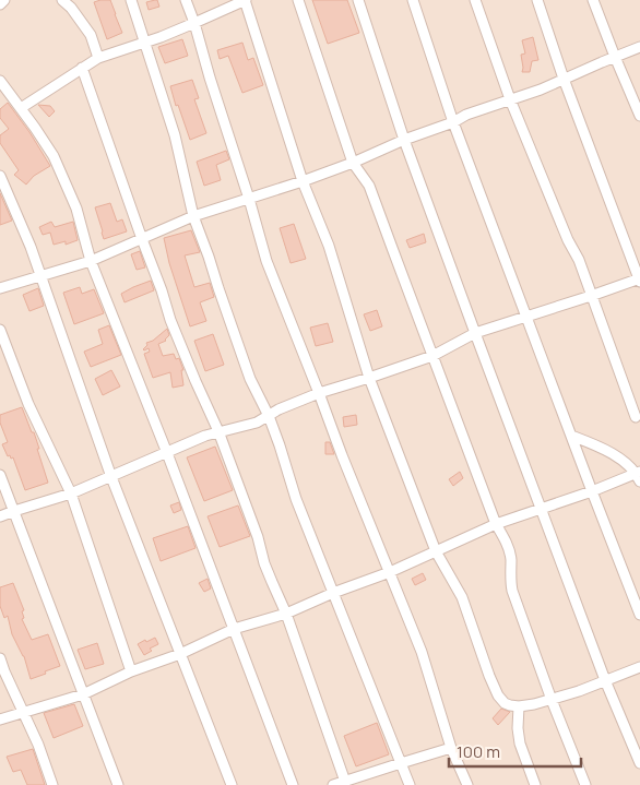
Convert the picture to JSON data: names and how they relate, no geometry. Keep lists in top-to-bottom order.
{
  "scale_bar": "100 m"
}
